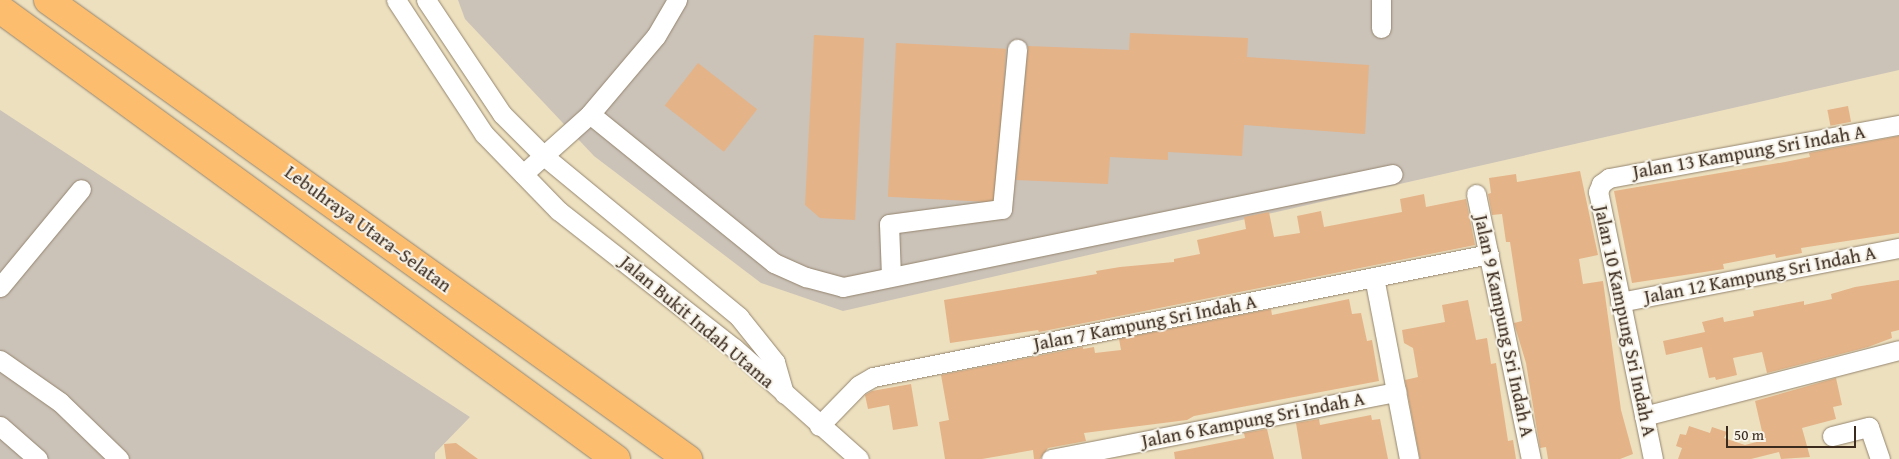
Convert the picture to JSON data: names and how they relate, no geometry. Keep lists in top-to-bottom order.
{
  "streets": {
    "highway": ["Lebuhraya Utara–Selatan"],
    "street": [
      "Jalan 13 Kampung Sri Indah A",
      "Jalan 12 Kampung Sri Indah A",
      "Jalan 10 Kampung Sri Indah A",
      "Jalan Bukit Indah Utama",
      "Jalan 7 Kampung Sri Indah A",
      "Jalan 9 Kampung Sri Indah A",
      "Jalan 6 Kampung Sri Indah A"
    ]
  },
  "crossings": [
    ["Jalan 13 Kampung Sri Indah A", "Jalan 10 Kampung Sri Indah A"],
    ["Jalan 12 Kampung Sri Indah A", "Jalan 10 Kampung Sri Indah A"],
    ["Jalan 7 Kampung Sri Indah A", "Jalan 9 Kampung Sri Indah A"]
  ],
  "scale_bar": "50 m"
}
